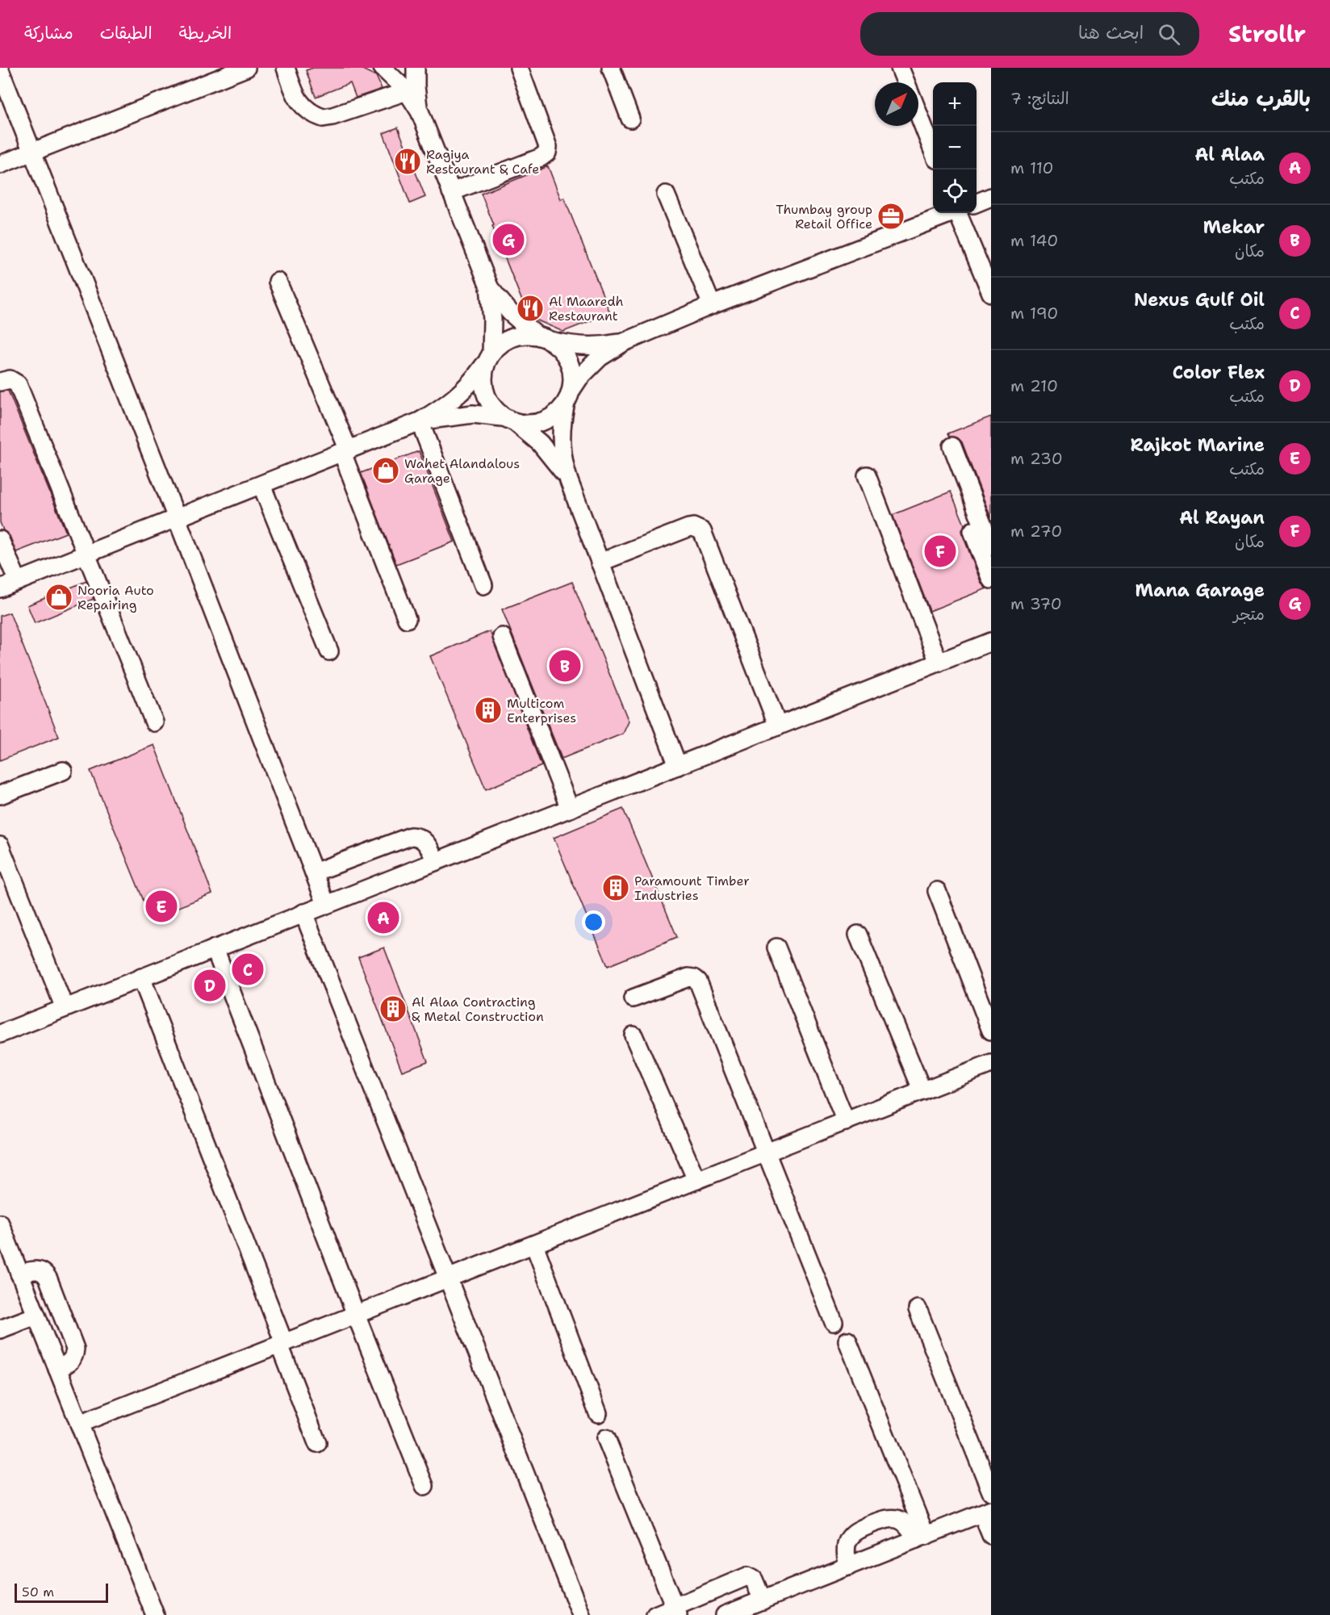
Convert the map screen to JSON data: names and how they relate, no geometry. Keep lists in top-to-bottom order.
{
  "places": {
    "restaurant": ["Ragiya Restaurant & Cafe", "Al Maaredh Restaurant"],
    "office": ["Thumbay group Retail Office"],
    "shop": ["Wahet Alandalous Garage", "Nooria Auto Repairing"],
    "building": ["Multicom Enterprises", "Paramount Timber Industries", "Al Alaa Contracting & Metal Construction"]
  },
  "scale_bar": "50 m",
  "north": "top right",
  "page": {
    "header": "Strollr",
    "search": "ابحث هنا",
    "nav": ["الخريطة", "الطبقات", "مشاركة"],
    "heading": ["بالقرب منك", "النتائج: 7"],
    "map_buttons": ["+", "−"],
    "list": [
      {
        "mark": "A",
        "name": "Al Alaa",
        "note": "مكتب",
        "value": "110 m"
      },
      {
        "mark": "B",
        "name": "Mekar",
        "note": "مكان",
        "value": "140 m"
      },
      {
        "mark": "C",
        "name": "Nexus Gulf Oil",
        "note": "مكتب",
        "value": "190 m"
      },
      {
        "mark": "D",
        "name": "Color Flex",
        "note": "مكتب",
        "value": "210 m"
      },
      {
        "mark": "E",
        "name": "Rajkot Marine",
        "note": "مكتب",
        "value": "230 m"
      },
      {
        "mark": "F",
        "name": "Al Rayan",
        "note": "مكان",
        "value": "270 m"
      },
      {
        "mark": "G",
        "name": "Mana Garage",
        "note": "متجر",
        "value": "370 m"
      }
    ],
    "pins": [
      "G",
      "F",
      "B",
      "E",
      "A",
      "C",
      "D"
    ],
    "scale": "50 m"
  }
}
